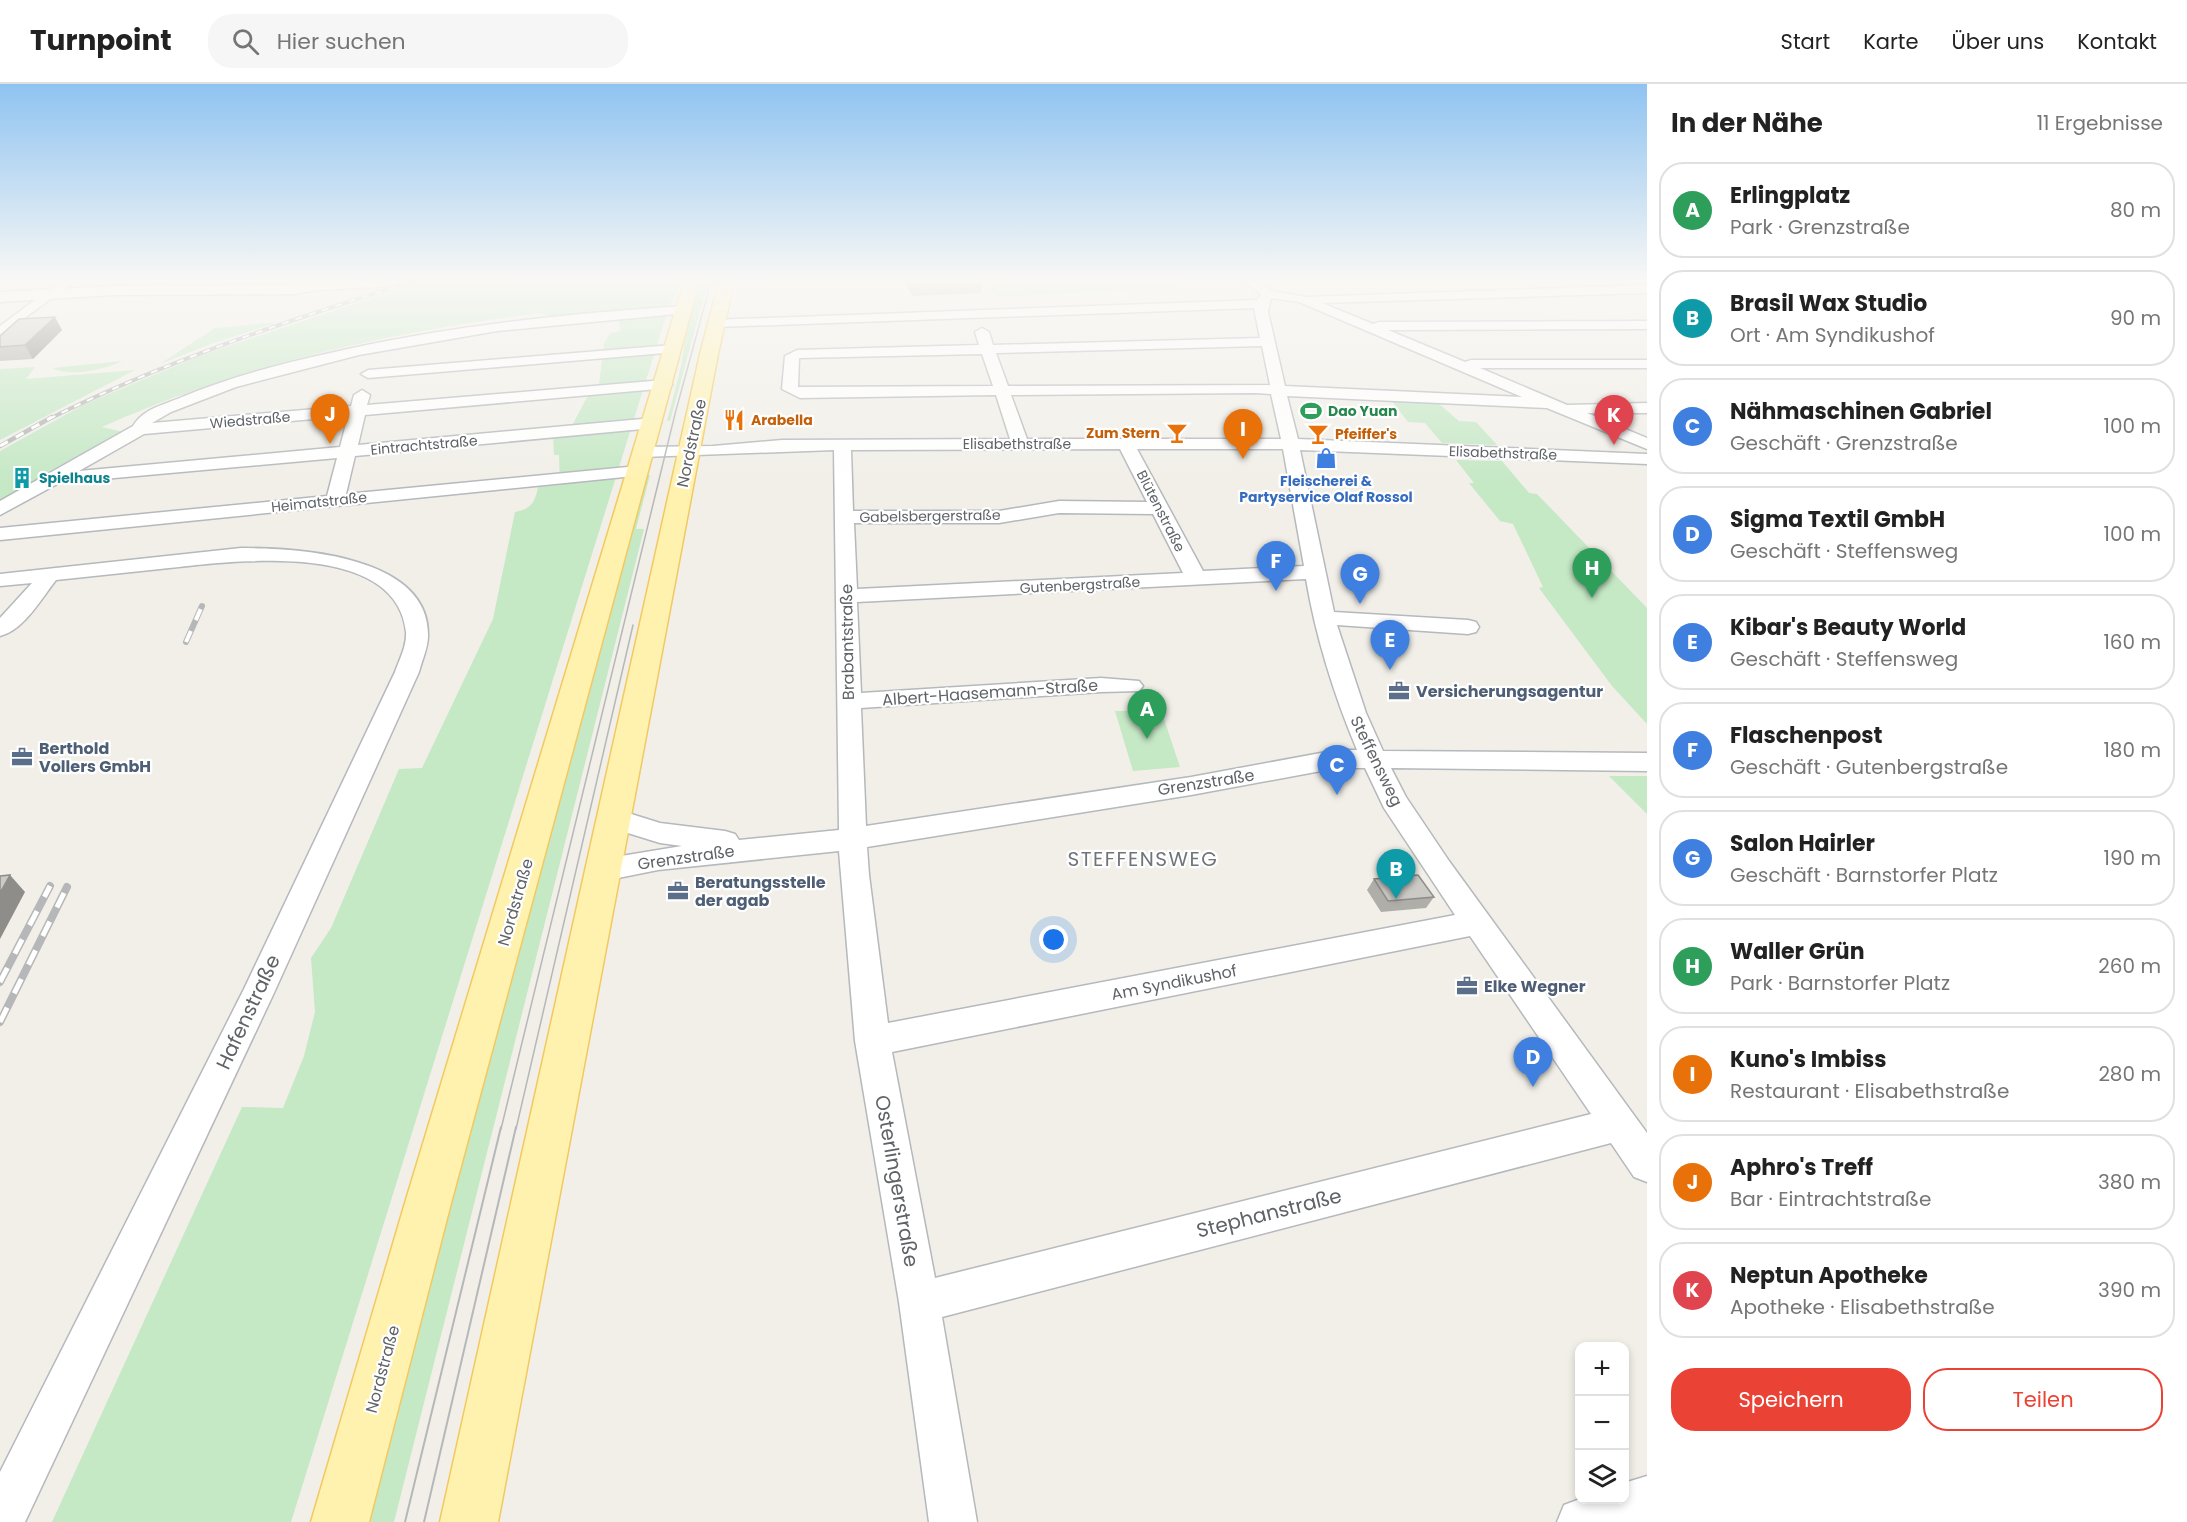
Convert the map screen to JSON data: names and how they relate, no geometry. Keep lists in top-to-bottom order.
{
  "streets": {
    "main road": ["Nordstraße"],
    "street": [
      "Wiedstraße",
      "Elisabethstraße",
      "Eintrachtstraße",
      "Heimatstraße",
      "Blütenstraße",
      "Gabelsbergerstraße",
      "Gutenbergstraße",
      "Brabantstraße",
      "Albert-Haasemann-Straße",
      "Steffensweg",
      "Grenzstraße",
      "Am Syndikushof",
      "Hafenstraße",
      "Osterlingerstraße",
      "Stephanstraße"
    ]
  },
  "crossings": [
    ["Wiedstraße", "Nordstraße"],
    ["Wiedstraße", "Eintrachtstraße"],
    ["Nordstraße", "Elisabethstraße"],
    ["Nordstraße", "Eintrachtstraße"],
    ["Nordstraße", "Heimatstraße"],
    ["Nordstraße", "Grenzstraße"],
    ["Elisabethstraße", "Eintrachtstraße"],
    ["Elisabethstraße", "Heimatstraße"],
    ["Elisabethstraße", "Blütenstraße"],
    ["Elisabethstraße", "Brabantstraße"],
    ["Elisabethstraße", "Steffensweg"],
    ["Eintrachtstraße", "Heimatstraße"],
    ["Blütenstraße", "Gabelsbergerstraße"],
    ["Blütenstraße", "Gutenbergstraße"],
    ["Gabelsbergerstraße", "Brabantstraße"],
    ["Gutenbergstraße", "Brabantstraße"],
    ["Gutenbergstraße", "Steffensweg"],
    ["Brabantstraße", "Albert-Haasemann-Straße"],
    ["Brabantstraße", "Grenzstraße"],
    ["Brabantstraße", "Osterlingerstraße"],
    ["Steffensweg", "Grenzstraße"],
    ["Steffensweg", "Am Syndikushof"],
    ["Steffensweg", "Stephanstraße"],
    ["Grenzstraße", "Osterlingerstraße"],
    ["Am Syndikushof", "Osterlingerstraße"],
    ["Osterlingerstraße", "Stephanstraße"]
  ],
  "districts": ["STEFFENSWEG"],
  "places": {
    "sports": ["Dao Yuan"],
    "restaurant": ["Arabella"],
    "bar": ["Zum Stern", "Pfeiffer's"],
    "shop": ["Fleischerei & Partyservice Olaf Rossol"],
    "building": ["Spielhaus"],
    "office": [
      "Versicherungsagentur",
      "Berthold Vollers GmbH",
      "Beratungsstelle der agab",
      "Elke Wegner"
    ]
  },
  "page": {
    "header": "Turnpoint",
    "search": "Hier suchen",
    "nav": [
      "Start",
      "Karte",
      "Über uns",
      "Kontakt"
    ],
    "heading": ["In der Nähe", "11 Ergebnisse"],
    "list": [
      {
        "mark": "A",
        "name": "Erlingplatz",
        "note": "Park · Grenzstraße",
        "value": "80 m"
      },
      {
        "mark": "B",
        "name": "Brasil Wax Studio",
        "note": "Ort · Am Syndikushof",
        "value": "90 m"
      },
      {
        "mark": "C",
        "name": "Nähmaschinen Gabriel",
        "note": "Geschäft · Grenzstraße",
        "value": "100 m"
      },
      {
        "mark": "D",
        "name": "Sigma Textil GmbH",
        "note": "Geschäft · Steffensweg",
        "value": "100 m"
      },
      {
        "mark": "E",
        "name": "Kibar's Beauty World",
        "note": "Geschäft · Steffensweg",
        "value": "160 m"
      },
      {
        "mark": "F",
        "name": "Flaschenpost",
        "note": "Geschäft · Gutenbergstraße",
        "value": "180 m"
      },
      {
        "mark": "G",
        "name": "Salon Hairler",
        "note": "Geschäft · Barnstorfer Platz",
        "value": "190 m"
      },
      {
        "mark": "H",
        "name": "Waller Grün",
        "note": "Park · Barnstorfer Platz",
        "value": "260 m"
      },
      {
        "mark": "I",
        "name": "Kuno's Imbiss",
        "note": "Restaurant · Elisabethstraße",
        "value": "280 m"
      },
      {
        "mark": "J",
        "name": "Aphro's Treff",
        "note": "Bar · Eintrachtstraße",
        "value": "380 m"
      },
      {
        "mark": "K",
        "name": "Neptun Apotheke",
        "note": "Apotheke · Elisabethstraße",
        "value": "390 m"
      }
    ],
    "pins": [
      "J",
      "K",
      "I",
      "F",
      "H",
      "G",
      "E",
      "A",
      "C",
      "B",
      "D"
    ],
    "map_buttons": ["+", "−"],
    "buttons": ["Speichern", "Teilen"]
  }
}
